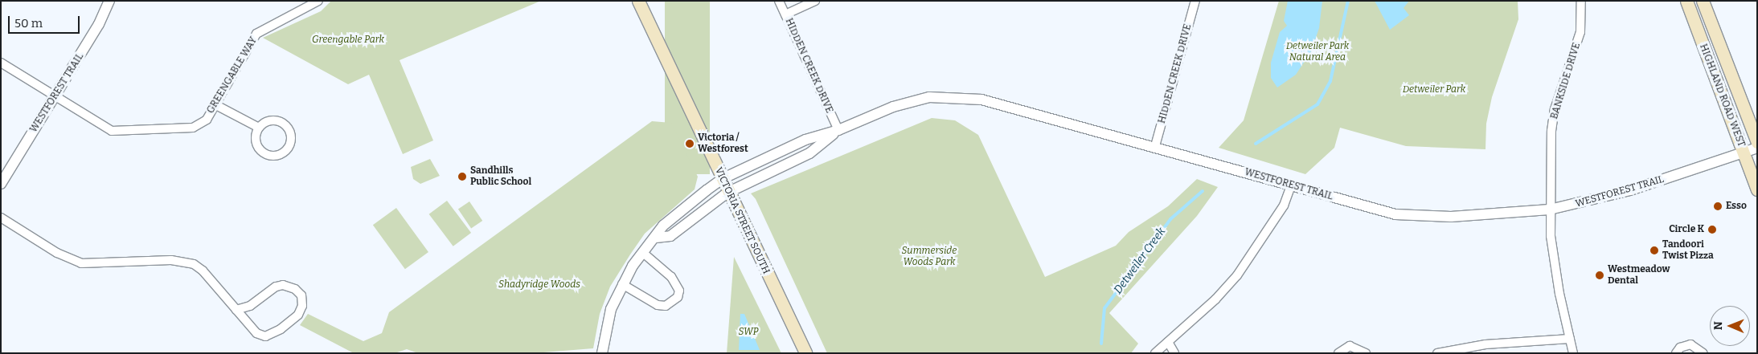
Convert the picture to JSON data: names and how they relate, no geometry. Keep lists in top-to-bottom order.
{
  "streets": {
    "main road": ["HIGHLAND ROAD WEST", "VICTORIA STREET SOUTH"],
    "street": [
      "HIDDEN CREEK DRIVE",
      "GREENGABLE WAY",
      "BANKSIDE DRIVE",
      "WESTFOREST TRAIL"
    ]
  },
  "crossings": [
    ["HIDDEN CREEK DRIVE", "WESTFOREST TRAIL"],
    ["GREENGABLE WAY", "WESTFOREST TRAIL"],
    ["BANKSIDE DRIVE", "WESTFOREST TRAIL"],
    ["WESTFOREST TRAIL", "HIGHLAND ROAD WEST"],
    ["WESTFOREST TRAIL", "VICTORIA STREET SOUTH"]
  ],
  "water": ["Detweiler Creek"],
  "parks": [
    "Greengable Park",
    "Detweiler Park Natural Area",
    "Detweiler Park",
    "Summerside Woods Park",
    "Shadyridge Woods",
    "SWP"
  ],
  "places": [
    "Victoria / Westforest",
    "Sandhills Public School",
    "Esso",
    "Circle K",
    "Tandoori Twist Pizza",
    "Westmeadow Dental"
  ],
  "scale_bar": "50 m",
  "north": "left"
}
